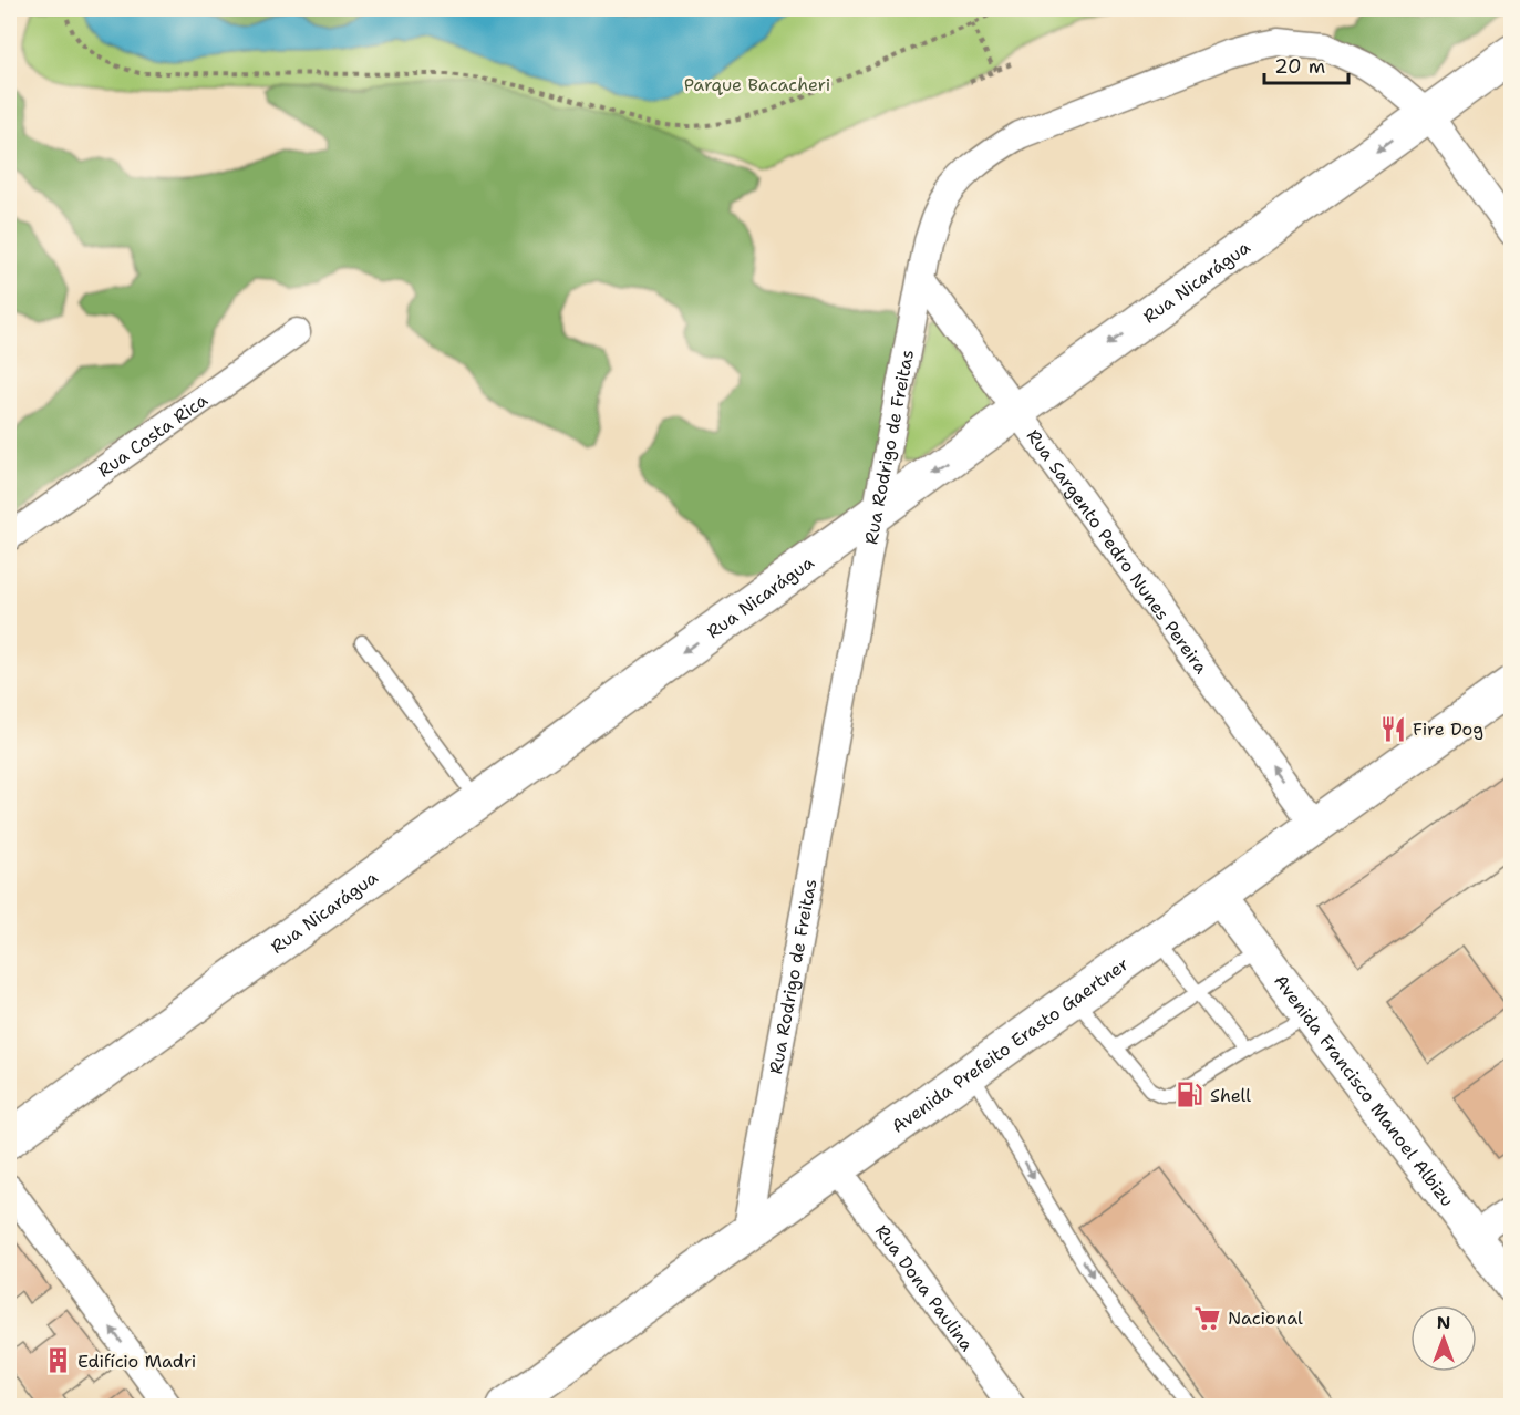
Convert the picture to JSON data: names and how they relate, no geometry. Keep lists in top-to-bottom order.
{
  "streets": {
    "main road": ["Rua Nicarágua", "Avenida Prefeito Erasto Gaertner"],
    "street": [
      "Rua Costa Rica",
      "Rua Rodrigo de Freitas",
      "Rua Sargento Pedro Nunes Pereira",
      "Avenida Francisco Manoel Albizu",
      "Rua Dona Paulina"
    ]
  },
  "crossings": [
    ["Rua Nicarágua", "Rua Rodrigo de Freitas"],
    ["Rua Nicarágua", "Rua Sargento Pedro Nunes Pereira"],
    ["Rua Rodrigo de Freitas", "Rua Sargento Pedro Nunes Pereira"],
    ["Rua Rodrigo de Freitas", "Avenida Prefeito Erasto Gaertner"],
    ["Rua Sargento Pedro Nunes Pereira", "Avenida Prefeito Erasto Gaertner"],
    ["Avenida Prefeito Erasto Gaertner", "Avenida Francisco Manoel Albizu"],
    ["Avenida Prefeito Erasto Gaertner", "Rua Dona Paulina"]
  ],
  "one_way": ["Rua Nicarágua", "Rua Sargento Pedro Nunes Pereira"],
  "parks": ["Parque Bacacheri"],
  "places": {
    "restaurant": ["Fire Dog"],
    "fuel station": ["Shell"],
    "supermarket": ["Nacional"],
    "building": ["Edifício Madri"]
  },
  "scale_bar": "20 m",
  "north": "top"
}
